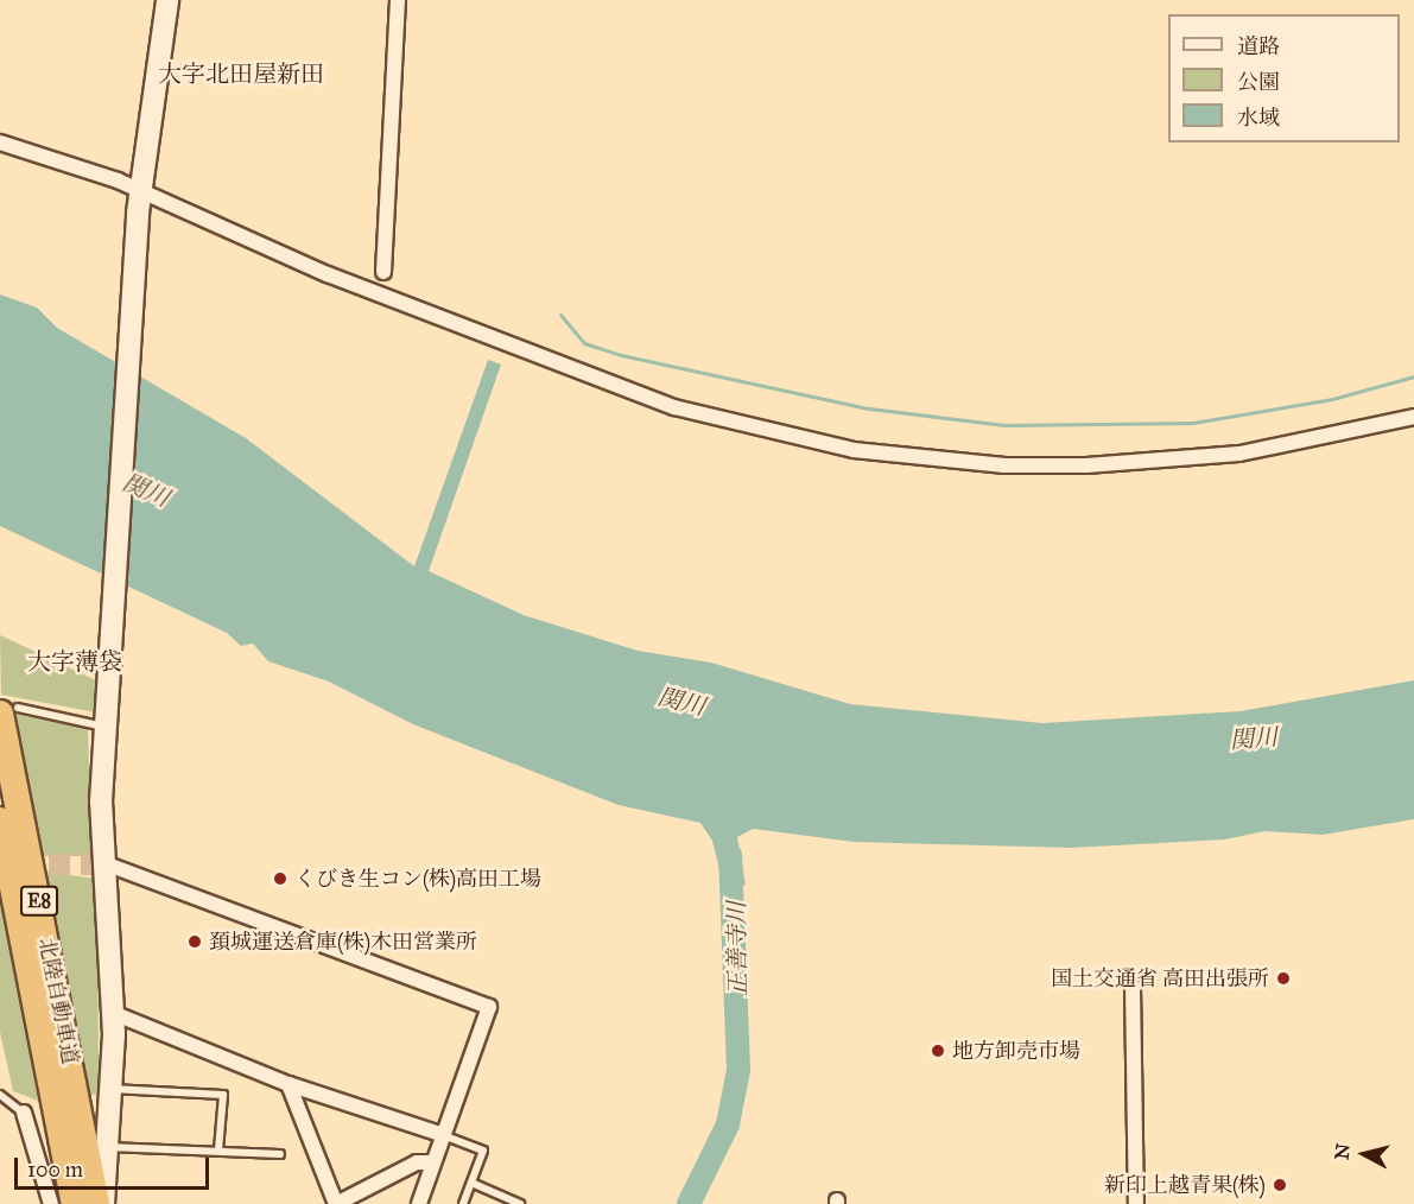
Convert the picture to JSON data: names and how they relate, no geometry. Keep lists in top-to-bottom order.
{
  "streets": {
    "highway": ["E8", "北陸自動車道"]
  },
  "districts": ["大字北田屋新田", "大字薄袋"],
  "water": ["関川", "正善寺川"],
  "places": [
    "くびき生コン(株)高田工場",
    "頚城運送倉庫(株)木田営業所",
    "国土交通省 高田出張所",
    "地方卸売市場",
    "新印上越青果(株)"
  ],
  "legend": ["道路", "公園", "水域"],
  "scale_bar": "100 m",
  "north": "left"
}
